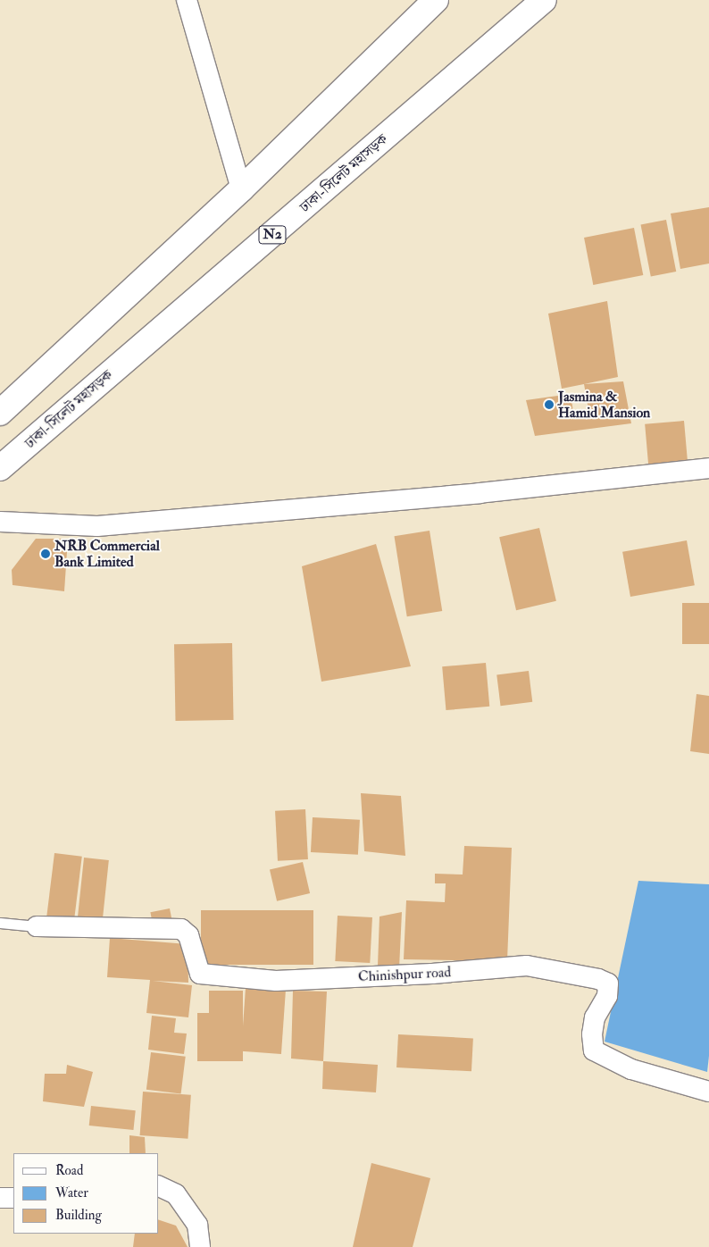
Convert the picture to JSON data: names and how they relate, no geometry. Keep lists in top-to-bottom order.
{
  "streets": {
    "main road": ["ঢাকা-সিলেট মহাসড়ক", "N2"],
    "street": ["Chinishpur road"]
  },
  "places": ["Jasmina & Hamid Mansion", "NRB Commercial Bank Limited"],
  "legend": ["Road", "Water", "Building"]
}
